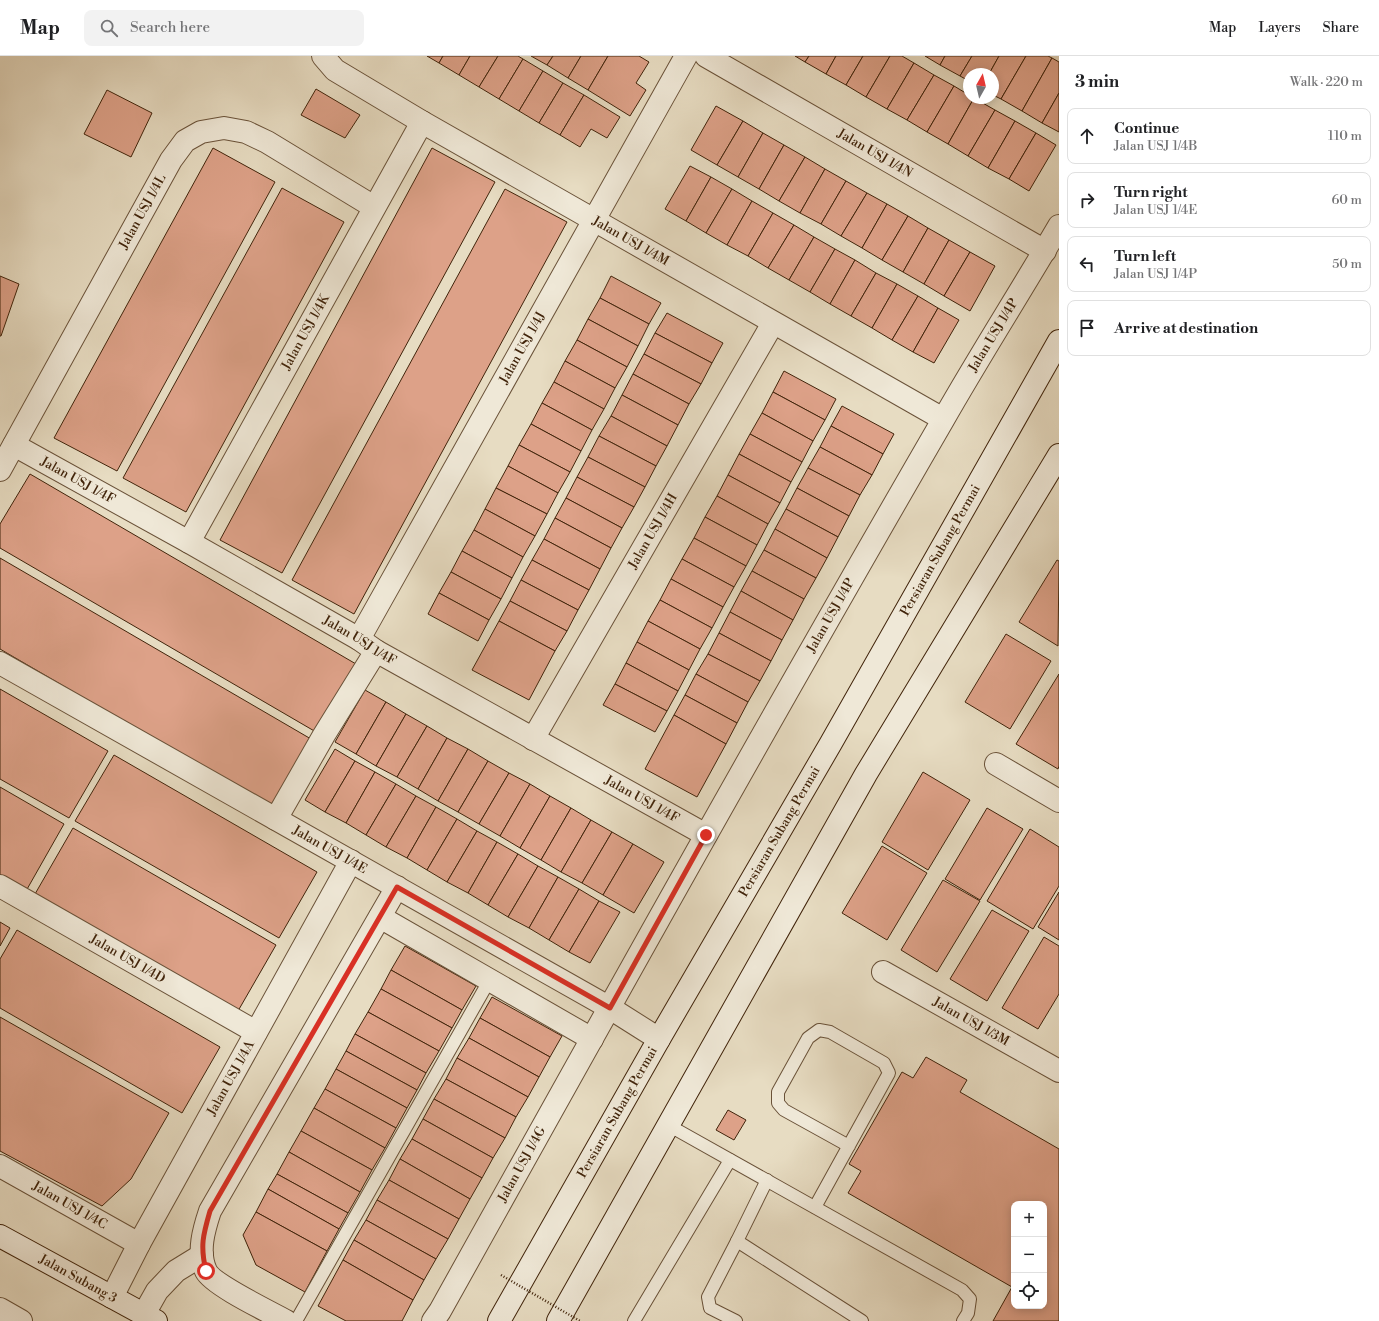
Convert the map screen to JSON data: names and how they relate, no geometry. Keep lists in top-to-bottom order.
{
  "streets": {
    "street": [
      "Jalan USJ 1/4N",
      "Jalan USJ 1/4L",
      "Jalan USJ 1/4M",
      "Jalan USJ 1/4K",
      "Jalan USJ 1/4P",
      "Jalan USJ 1/4J",
      "Jalan USJ 1/4F",
      "Jalan USJ 1/4H",
      "Persiaran Subang Permai",
      "Jalan USJ 1/4E",
      "Jalan USJ 1/4D",
      "Jalan USJ 1/3M",
      "Jalan USJ 1/4A",
      "Jalan USJ 1/4G",
      "Jalan USJ 1/4C",
      "Jalan Subang 3"
    ]
  },
  "crossings": [
    ["Jalan USJ 1/4N", "Jalan USJ 1/4P"],
    ["Jalan USJ 1/4L", "Jalan USJ 1/4K"],
    ["Jalan USJ 1/4L", "Jalan USJ 1/4F"],
    ["Jalan USJ 1/4M", "Jalan USJ 1/4K"],
    ["Jalan USJ 1/4M", "Jalan USJ 1/4P"],
    ["Jalan USJ 1/4M", "Jalan USJ 1/4J"],
    ["Jalan USJ 1/4M", "Jalan USJ 1/4H"],
    ["Jalan USJ 1/4K", "Jalan USJ 1/4F"],
    ["Jalan USJ 1/4P", "Jalan USJ 1/4F"],
    ["Jalan USJ 1/4P", "Jalan USJ 1/4E"],
    ["Jalan USJ 1/4P", "Jalan USJ 1/4G"],
    ["Jalan USJ 1/4J", "Jalan USJ 1/4F"],
    ["Jalan USJ 1/4J", "Jalan USJ 1/4E"],
    ["Jalan USJ 1/4F", "Jalan USJ 1/4H"],
    ["Persiaran Subang Permai", "Jalan USJ 1/4E"],
    ["Jalan USJ 1/4E", "Jalan USJ 1/4A"],
    ["Jalan USJ 1/4E", "Jalan USJ 1/4G"],
    ["Jalan USJ 1/4D", "Jalan USJ 1/4A"],
    ["Jalan USJ 1/4A", "Jalan USJ 1/4C"],
    ["Jalan USJ 1/4A", "Jalan Subang 3"]
  ],
  "north": "top",
  "page": {
    "header": "Map",
    "search": "Search here",
    "nav": ["Map", "Layers", "Share"],
    "heading": ["3 min", "Walk · 220 m"],
    "list": [
      ["Continue", "Jalan USJ 1/4B", "110 m"],
      ["Turn right", "Jalan USJ 1/4E", "60 m"],
      ["Turn left", "Jalan USJ 1/4P", "50 m"],
      "Arrive at destination"
    ],
    "map_buttons": ["+", "−"]
  }
}
